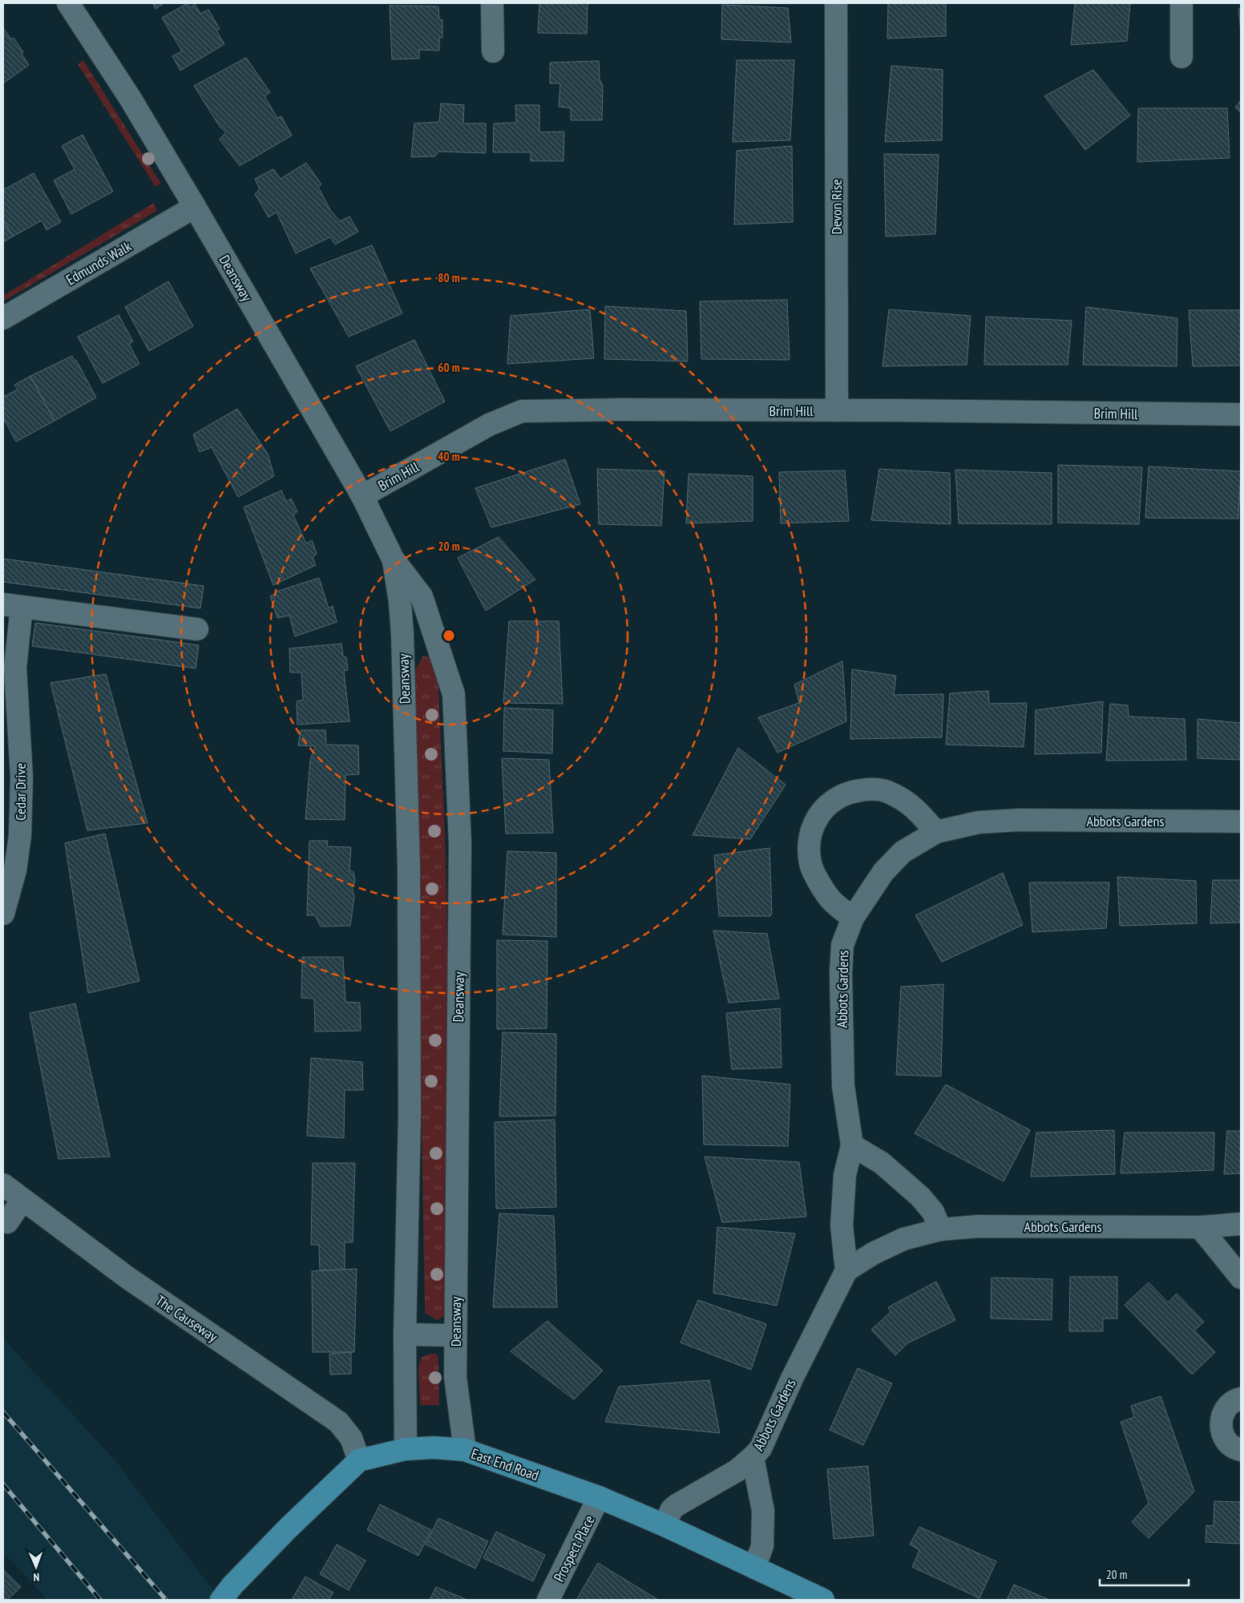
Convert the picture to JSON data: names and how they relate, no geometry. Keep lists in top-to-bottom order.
{
  "streets": {
    "main road": ["East End Road"],
    "street": [
      "Devon Rise",
      "Edmunds Walk",
      "Deansway",
      "Brim Hill",
      "Cedar Drive",
      "Abbots Gardens",
      "The Causeway",
      "Prospect Place"
    ]
  },
  "crossings": [
    ["Devon Rise", "Brim Hill"],
    ["Edmunds Walk", "Deansway"],
    ["Deansway", "Brim Hill"],
    ["Deansway", "East End Road"],
    ["Abbots Gardens", "East End Road"],
    ["The Causeway", "East End Road"],
    ["East End Road", "Prospect Place"]
  ],
  "scale_bar": "20 m",
  "north": "bottom",
  "rings": [
    "80 m",
    "60 m",
    "40 m",
    "20 m"
  ]
}
